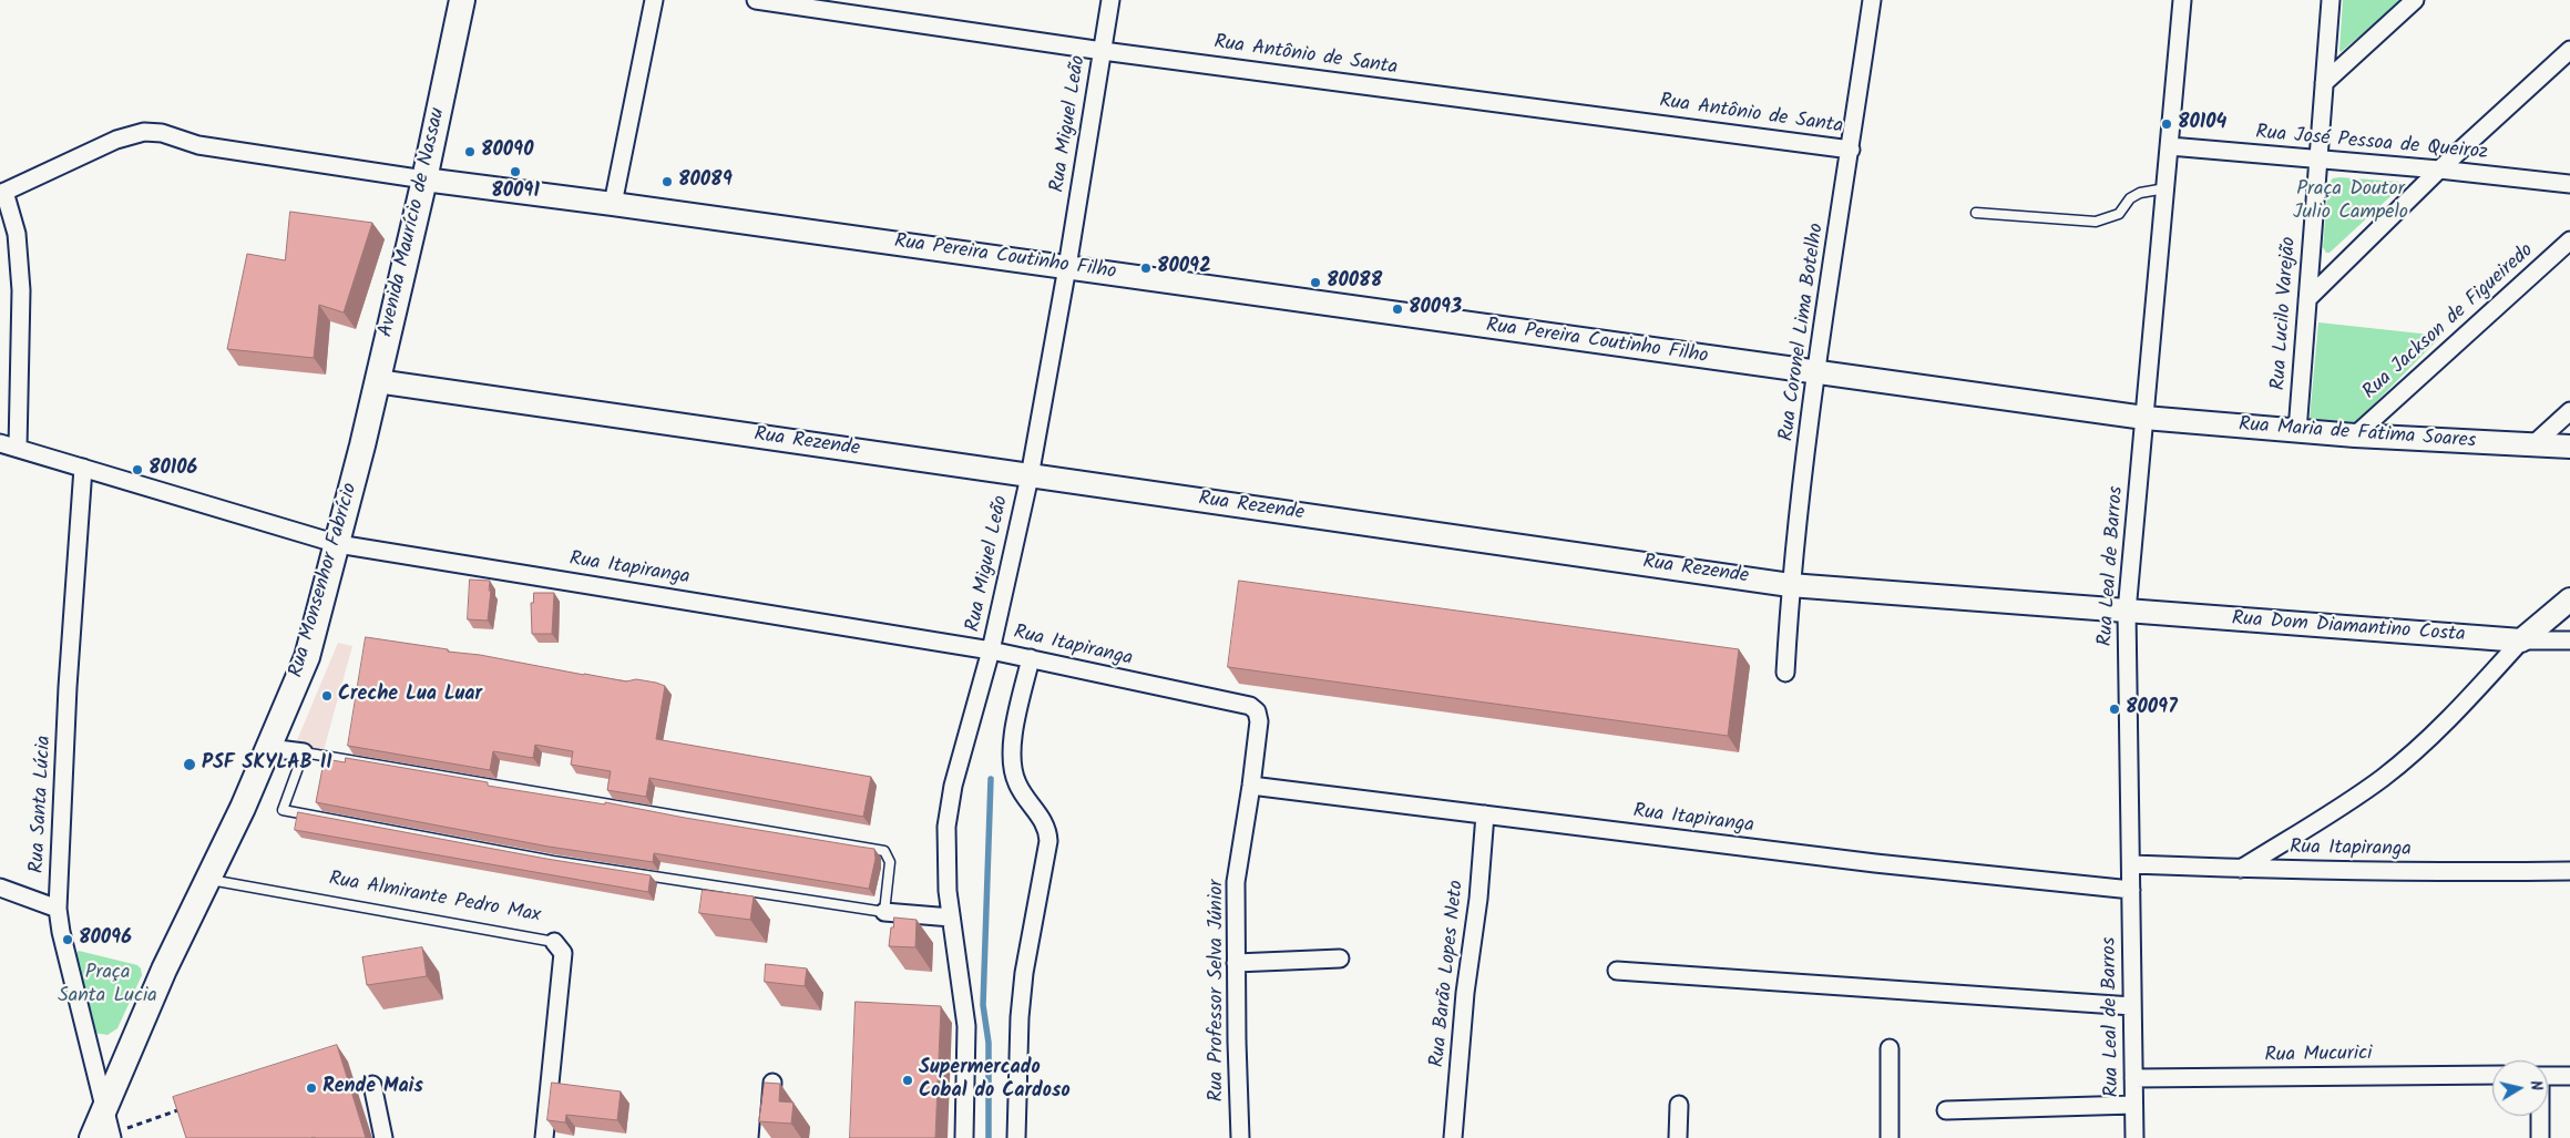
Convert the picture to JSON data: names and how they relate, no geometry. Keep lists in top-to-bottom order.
{
  "streets": {
    "main road": ["Avenida Maurício de Nassau", "Rua Monsenhor Fabrício"],
    "street": [
      "Rua Antônio de Santa",
      "Rua Miguel Leão",
      "Rua José Pessoa de Queiroz",
      "Rua Pereira Coutinho Filho",
      "Rua Lucilo Varejão",
      "Rua Jackson de Figueiredo",
      "Rua Coronel Lima Botelho",
      "Rua Maria de Fátima Soares",
      "Rua Rezende",
      "Rua Leal de Barros",
      "Rua Itapiranga",
      "Rua Dom Diamantino Costa",
      "Rua Santa Lúcia",
      "Rua Almirante Pedro Max",
      "Rua Barão Lopes Neto",
      "Rua Professor Selva Júnior",
      "Rua Mucurici"
    ]
  },
  "crossings": [
    ["Rua Antônio de Santa", "Rua Miguel Leão"],
    ["Rua Antônio de Santa", "Rua Coronel Lima Botelho"],
    ["Rua Miguel Leão", "Rua Pereira Coutinho Filho"],
    ["Rua Miguel Leão", "Rua Rezende"],
    ["Rua Miguel Leão", "Rua Itapiranga"],
    ["Rua José Pessoa de Queiroz", "Rua Lucilo Varejão"],
    ["Rua José Pessoa de Queiroz", "Rua Leal de Barros"],
    ["Avenida Maurício de Nassau", "Rua Pereira Coutinho Filho"],
    ["Avenida Maurício de Nassau", "Rua Rezende"],
    ["Avenida Maurício de Nassau", "Rua Monsenhor Fabrício"],
    ["Rua Pereira Coutinho Filho", "Rua Coronel Lima Botelho"],
    ["Rua Pereira Coutinho Filho", "Rua Maria de Fátima Soares"],
    ["Rua Pereira Coutinho Filho", "Rua Leal de Barros"],
    ["Rua Lucilo Varejão", "Rua Maria de Fátima Soares"],
    ["Rua Jackson de Figueiredo", "Rua Maria de Fátima Soares"],
    ["Rua Coronel Lima Botelho", "Rua Rezende"],
    ["Rua Maria de Fátima Soares", "Rua Leal de Barros"],
    ["Rua Rezende", "Rua Leal de Barros"],
    ["Rua Rezende", "Rua Dom Diamantino Costa"],
    ["Rua Leal de Barros", "Rua Itapiranga"],
    ["Rua Leal de Barros", "Rua Dom Diamantino Costa"],
    ["Rua Leal de Barros", "Rua Mucurici"],
    ["Rua Itapiranga", "Rua Monsenhor Fabrício"],
    ["Rua Itapiranga", "Rua Santa Lúcia"],
    ["Rua Itapiranga", "Rua Barão Lopes Neto"],
    ["Rua Itapiranga", "Rua Professor Selva Júnior"],
    ["Rua Monsenhor Fabrício", "Rua Santa Lúcia"],
    ["Rua Monsenhor Fabrício", "Rua Almirante Pedro Max"]
  ],
  "parks": ["Praça Doutor Julio Campelo", "Praça Santa Lucia"],
  "places": [
    "80104",
    "80090",
    "80091",
    "80089",
    "80092",
    "80088",
    "80093",
    "80106",
    "Creche Lua Luar",
    "80097",
    "PSF SKYLAB II",
    "80096",
    "Supermercado Cobal do Cardoso",
    "Rende Mais"
  ],
  "north": "right"
}
